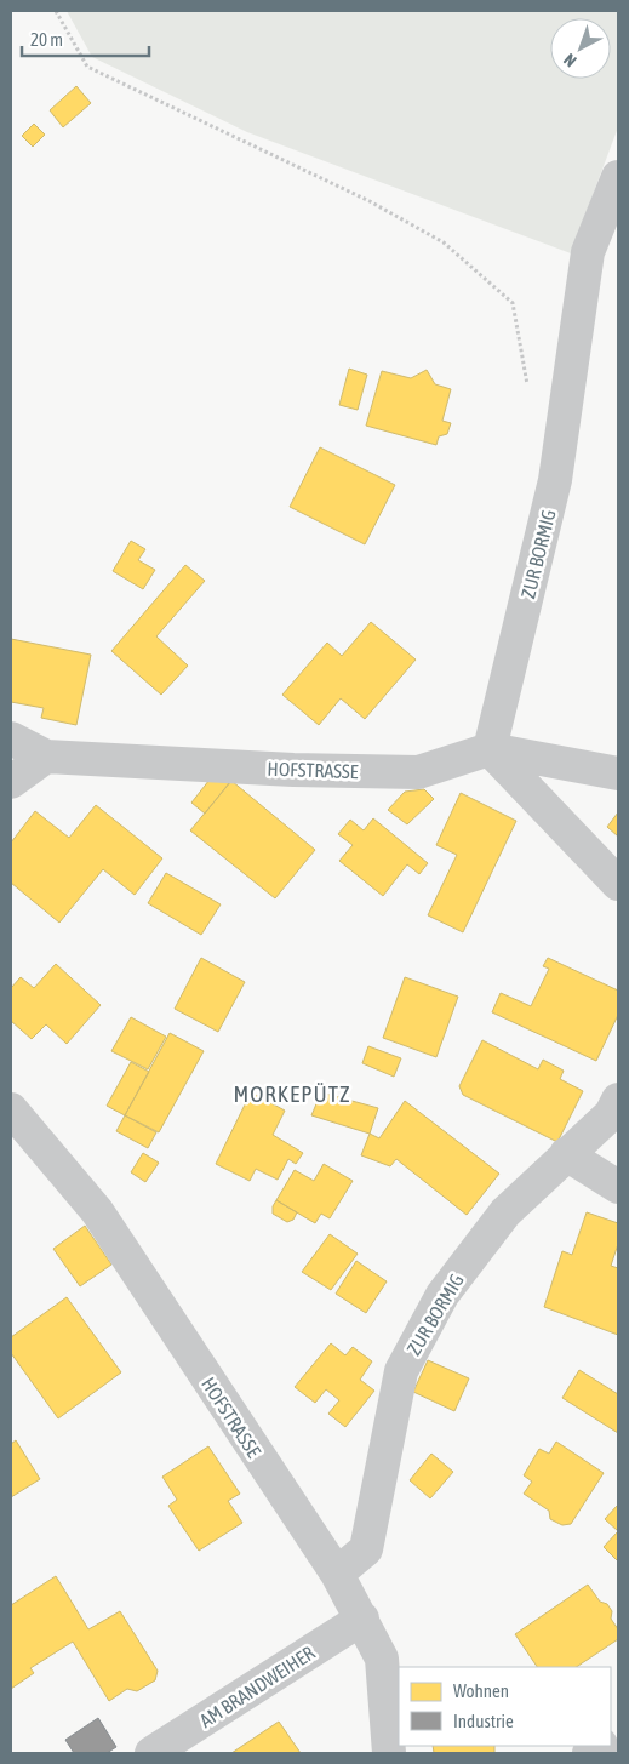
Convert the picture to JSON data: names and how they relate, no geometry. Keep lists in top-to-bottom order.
{
  "streets": {
    "street": ["ZUR BORMIG", "HOFSTRASSE", "AM BRANDWEIHER"]
  },
  "crossings": [
    ["ZUR BORMIG", "HOFSTRASSE"],
    ["HOFSTRASSE", "AM BRANDWEIHER"]
  ],
  "districts": ["MORKEPÜTZ"],
  "legend": ["Wohnen", "Industrie"],
  "scale_bar": "20 m",
  "north": "bottom left"
}
